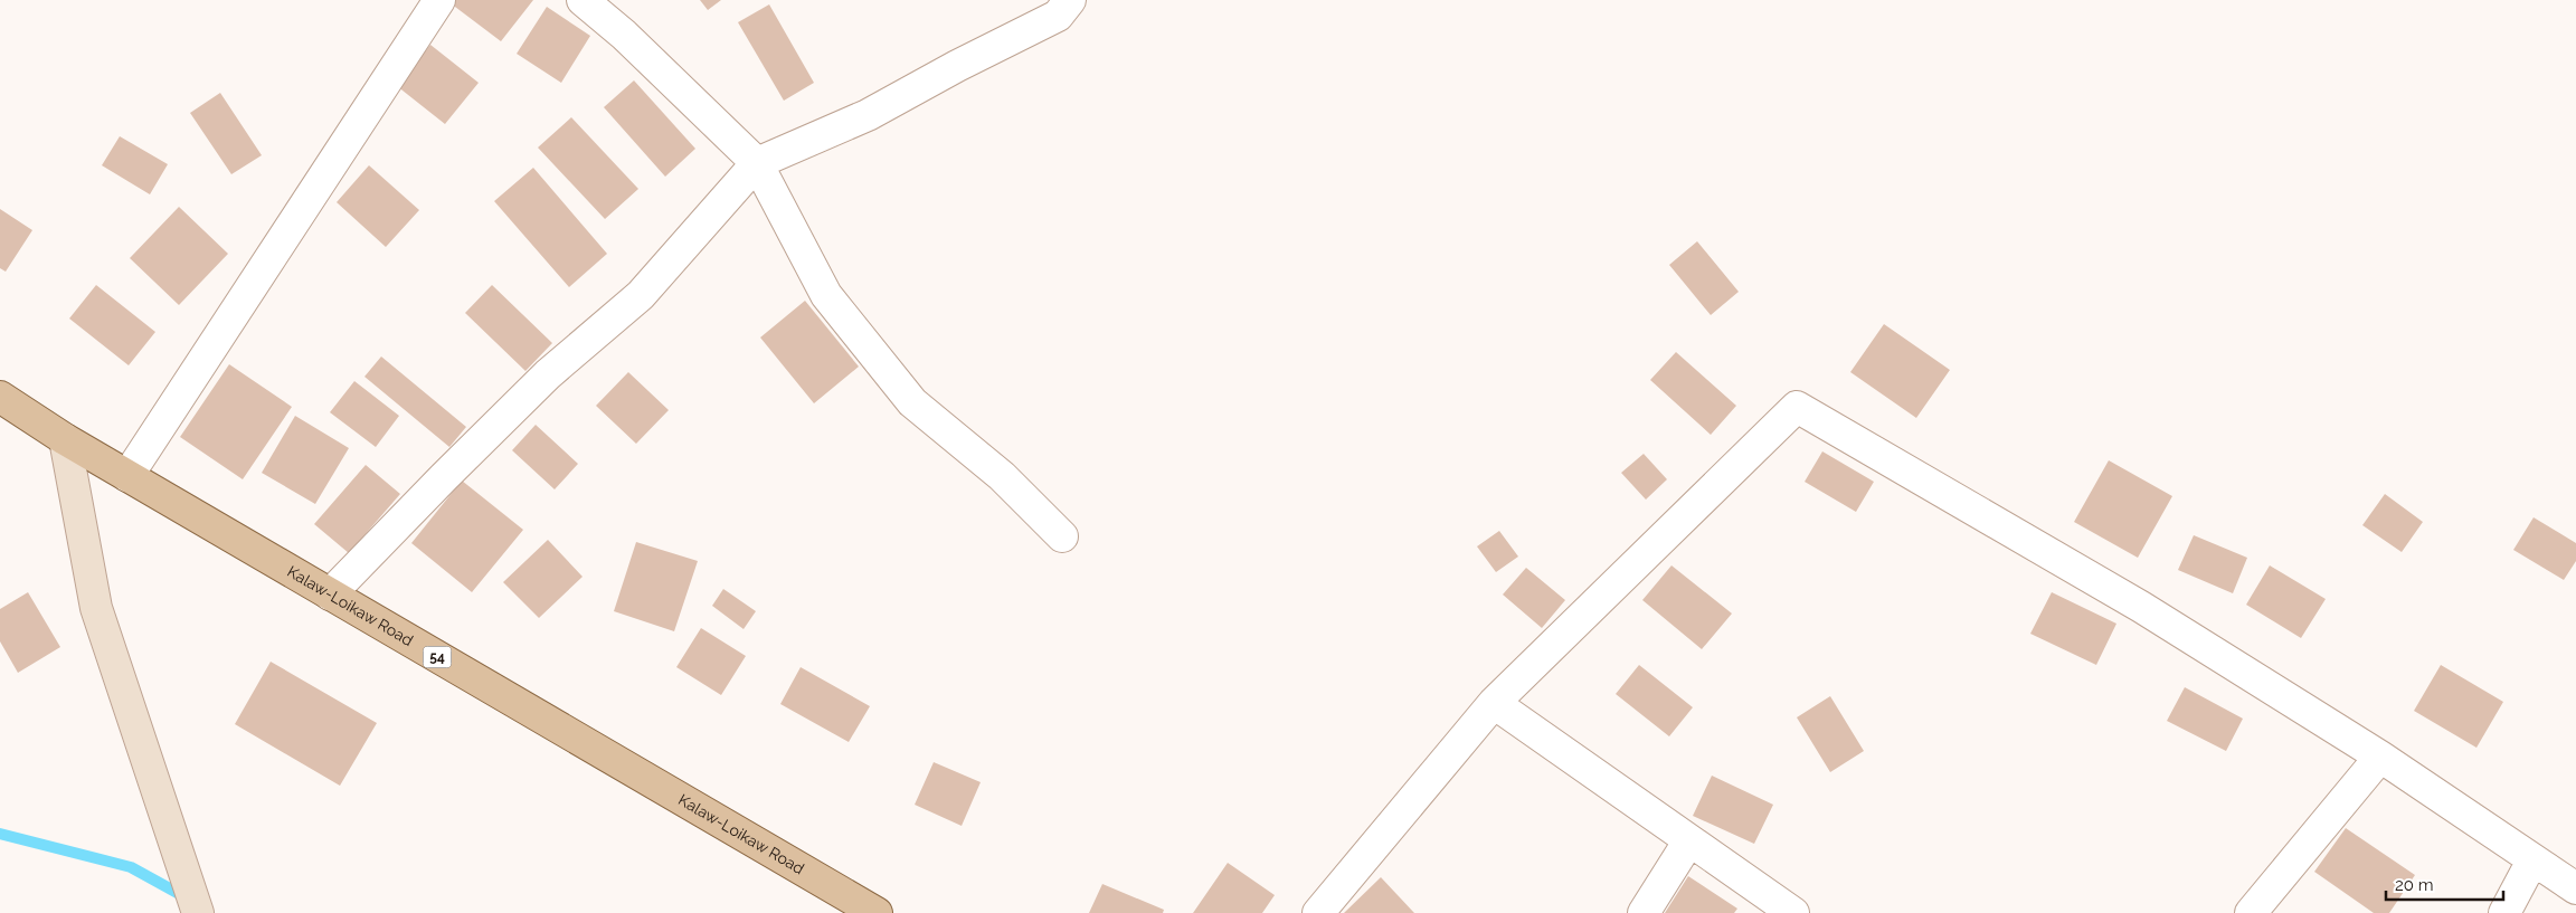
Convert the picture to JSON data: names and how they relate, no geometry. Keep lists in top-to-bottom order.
{
  "streets": {
    "main road": ["Kalaw-Loikaw Road", "54"]
  },
  "scale_bar": "20 m"
}
